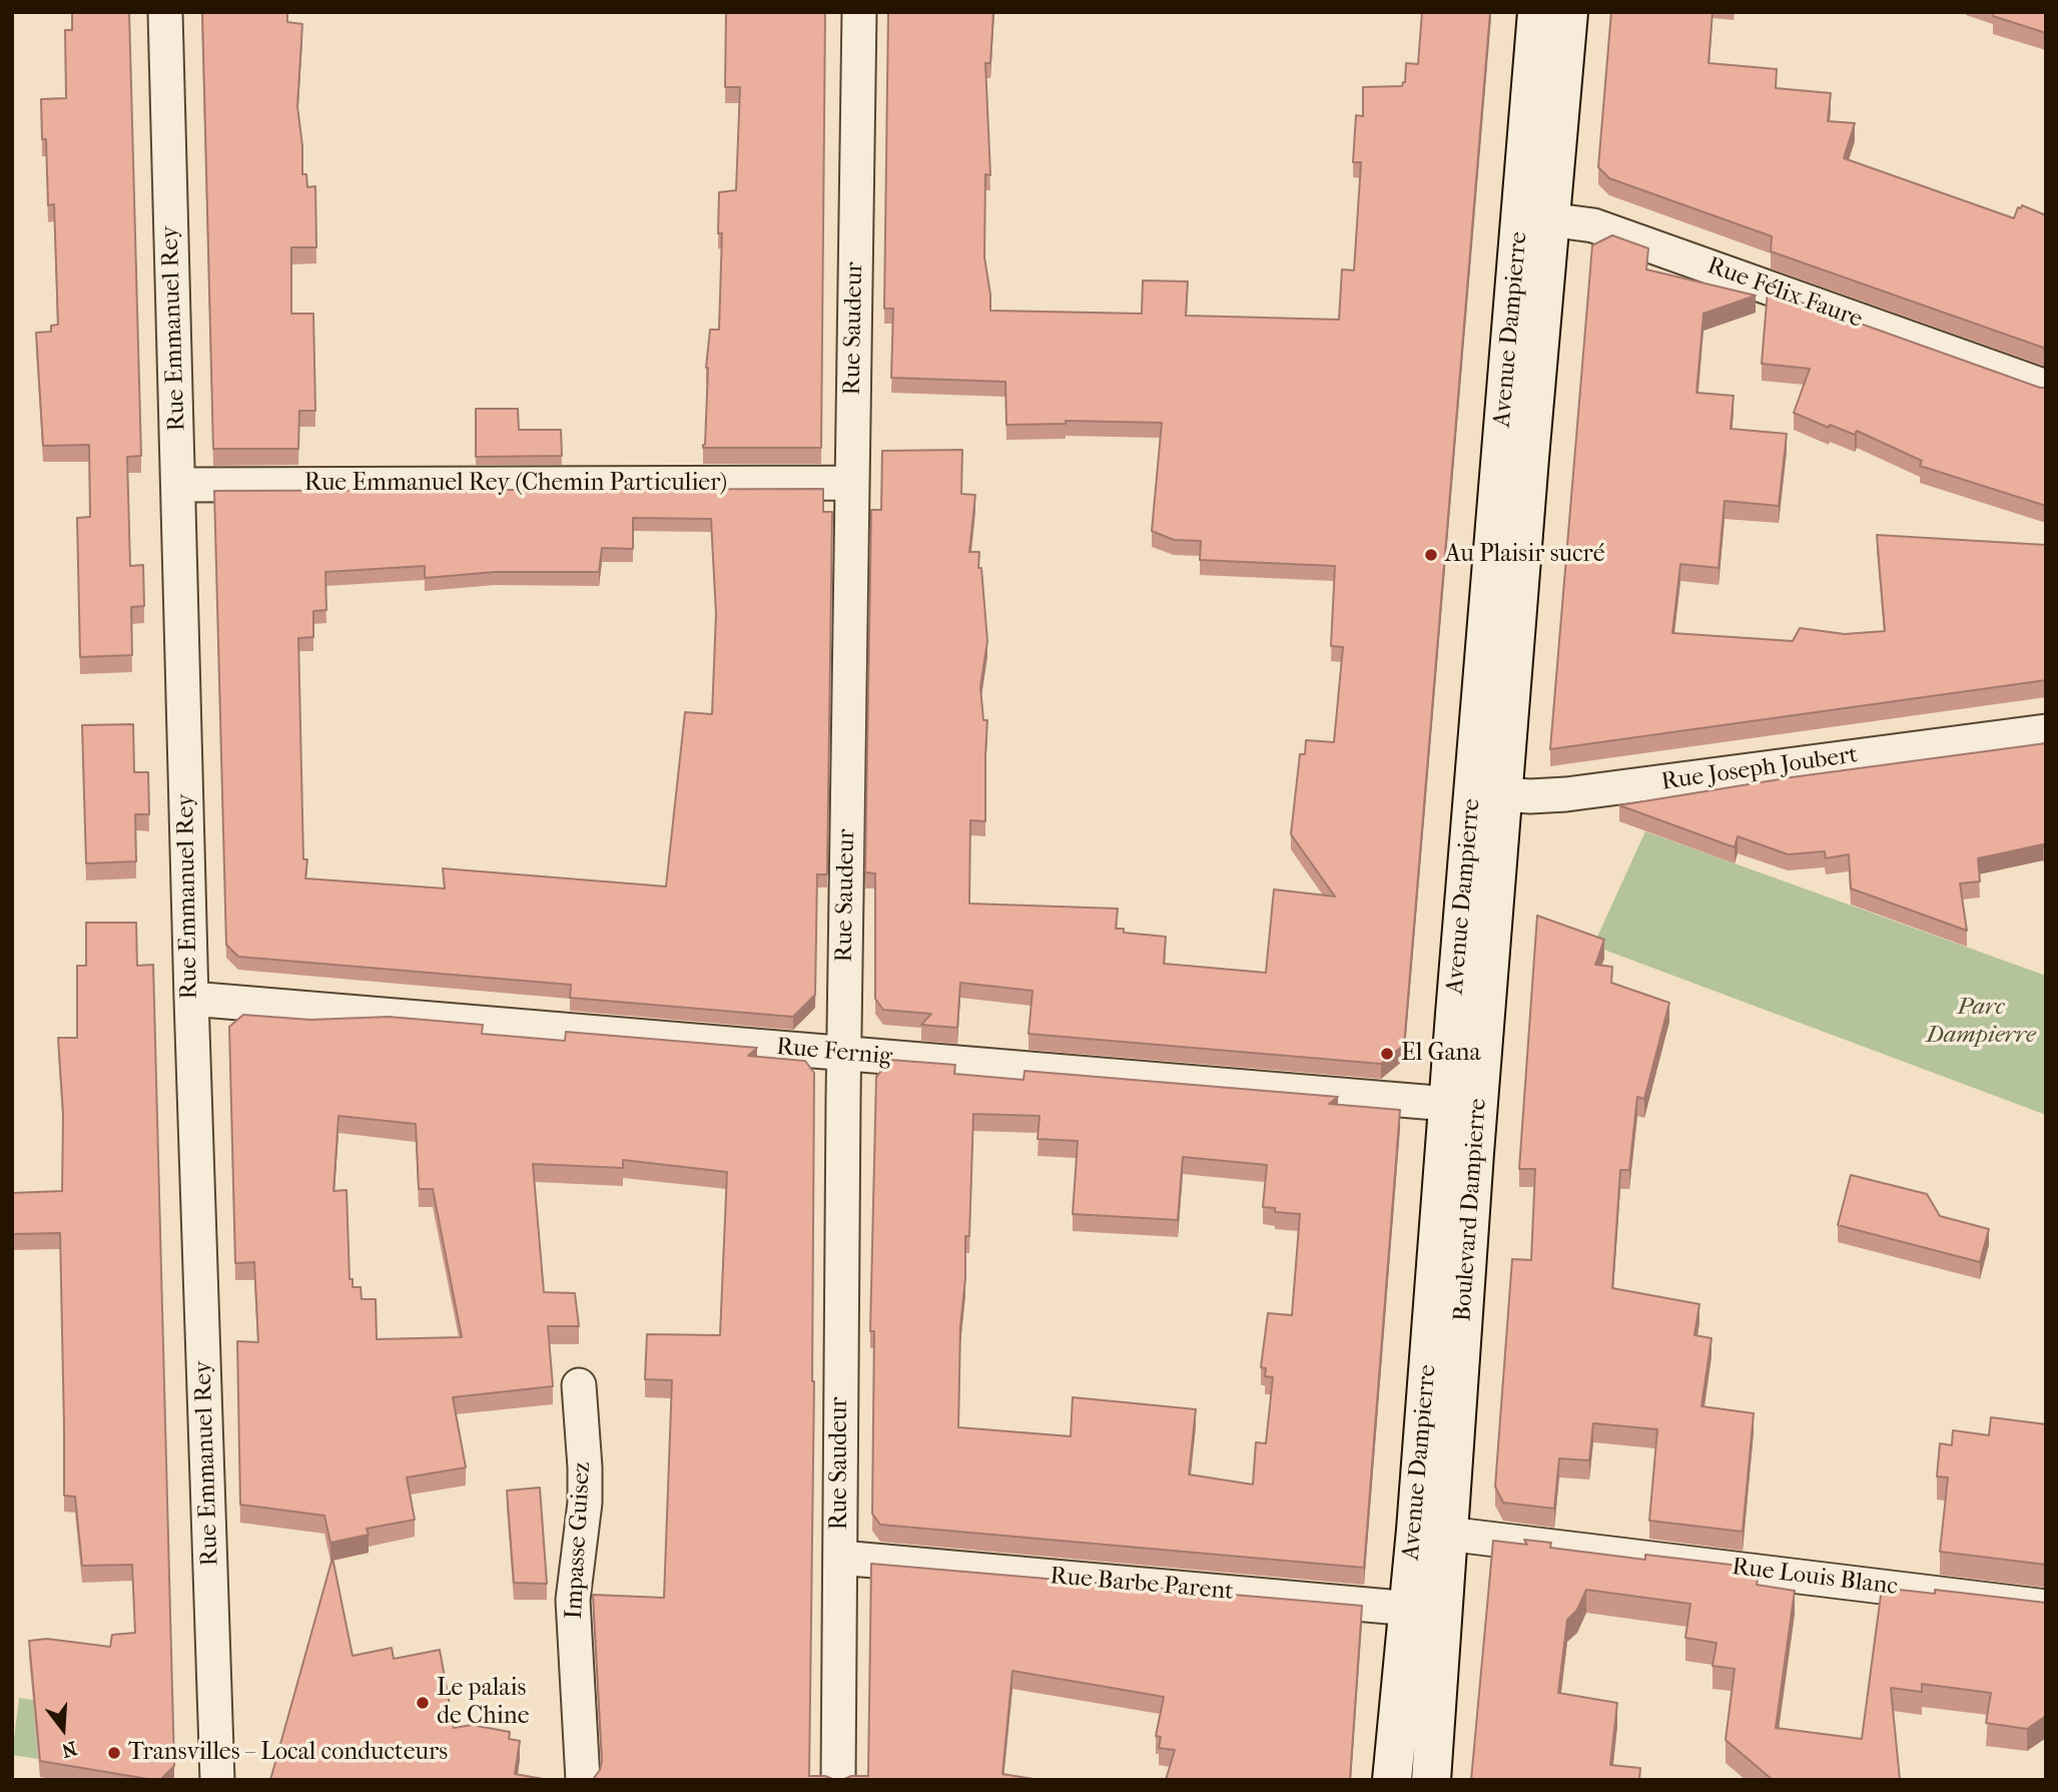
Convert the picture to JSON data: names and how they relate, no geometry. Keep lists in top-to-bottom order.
{
  "streets": {
    "main road": ["Avenue Dampierre", "Boulevard Dampierre"],
    "street": [
      "Rue Félix Faure",
      "Rue Emmanuel Rey",
      "Rue Saudeur",
      "Rue Emmanuel Rey (Chemin Particulier)",
      "Rue Joseph Joubert",
      "Rue Fernig",
      "Impasse Guisez",
      "Rue Louis Blanc",
      "Rue Barbe Parent"
    ]
  },
  "crossings": [
    ["Rue Félix Faure", "Avenue Dampierre"],
    ["Rue Félix Faure", "Boulevard Dampierre"],
    ["Rue Emmanuel Rey", "Rue Emmanuel Rey (Chemin Particulier)"],
    ["Rue Emmanuel Rey", "Rue Fernig"],
    ["Rue Saudeur", "Rue Emmanuel Rey (Chemin Particulier)"],
    ["Rue Saudeur", "Rue Fernig"],
    ["Rue Saudeur", "Rue Barbe Parent"],
    ["Avenue Dampierre", "Boulevard Dampierre"],
    ["Rue Joseph Joubert", "Boulevard Dampierre"],
    ["Rue Fernig", "Boulevard Dampierre"],
    ["Boulevard Dampierre", "Rue Louis Blanc"],
    ["Boulevard Dampierre", "Rue Barbe Parent"]
  ],
  "parks": ["Parc Dampierre"],
  "places": [
    "Au Plaisir sucré",
    "El Gana",
    "Le palais de Chine",
    "Transvilles – Local conducteurs"
  ],
  "north": "bottom"
}
